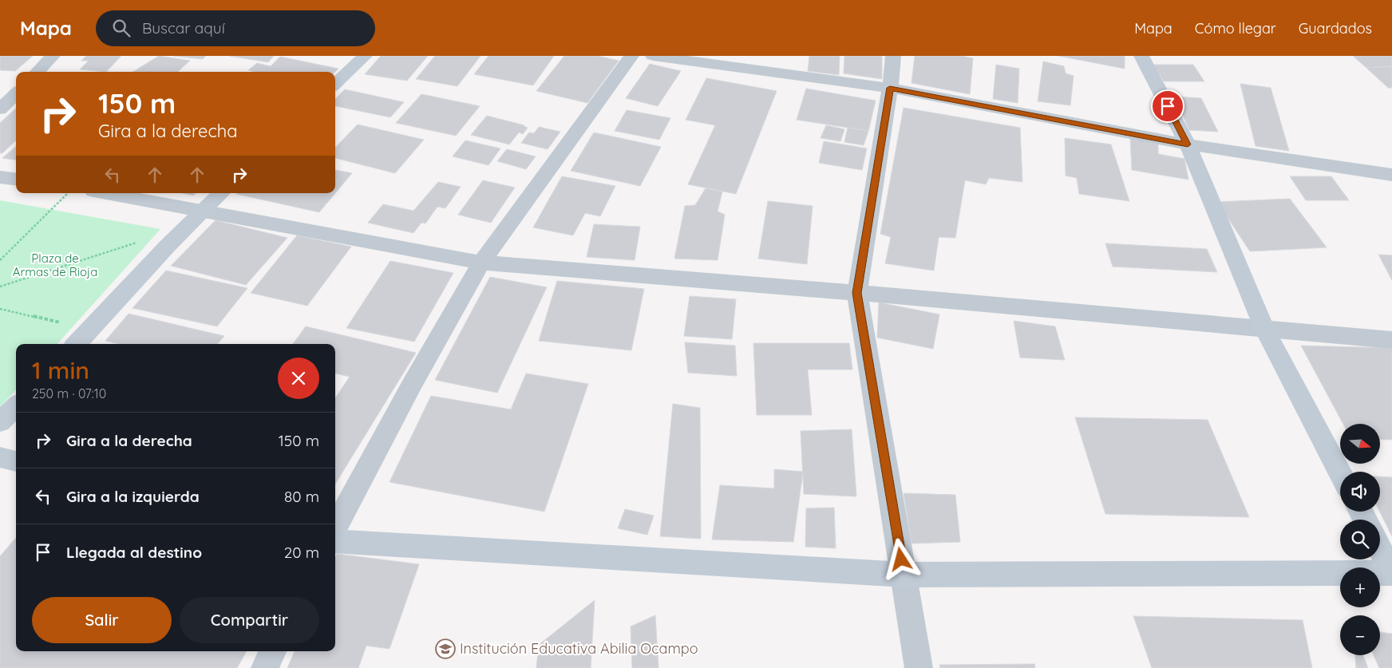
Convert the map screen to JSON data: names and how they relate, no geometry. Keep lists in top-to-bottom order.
{
  "parks": ["Plaza de Armas de Rioja"],
  "places": {
    "school or university": ["Institución Educativa Abilia Ocampo"]
  },
  "north": "right",
  "page": {
    "header": "Mapa",
    "search": "Buscar aquí",
    "nav": ["Mapa", "Cómo llegar", "Guardados"],
    "turn": ["150 m", "Gira a la derecha"],
    "heading": ["1 min", "250 m · 07:10"],
    "list": [
      {
        "name": "Gira a la derecha",
        "value": "150 m"
      },
      {
        "name": "Gira a la izquierda",
        "value": "80 m"
      },
      {
        "name": "Llegada al destino",
        "value": "20 m"
      }
    ],
    "map_buttons": ["+", "−"],
    "buttons": ["Salir", "Compartir"]
  }
}
